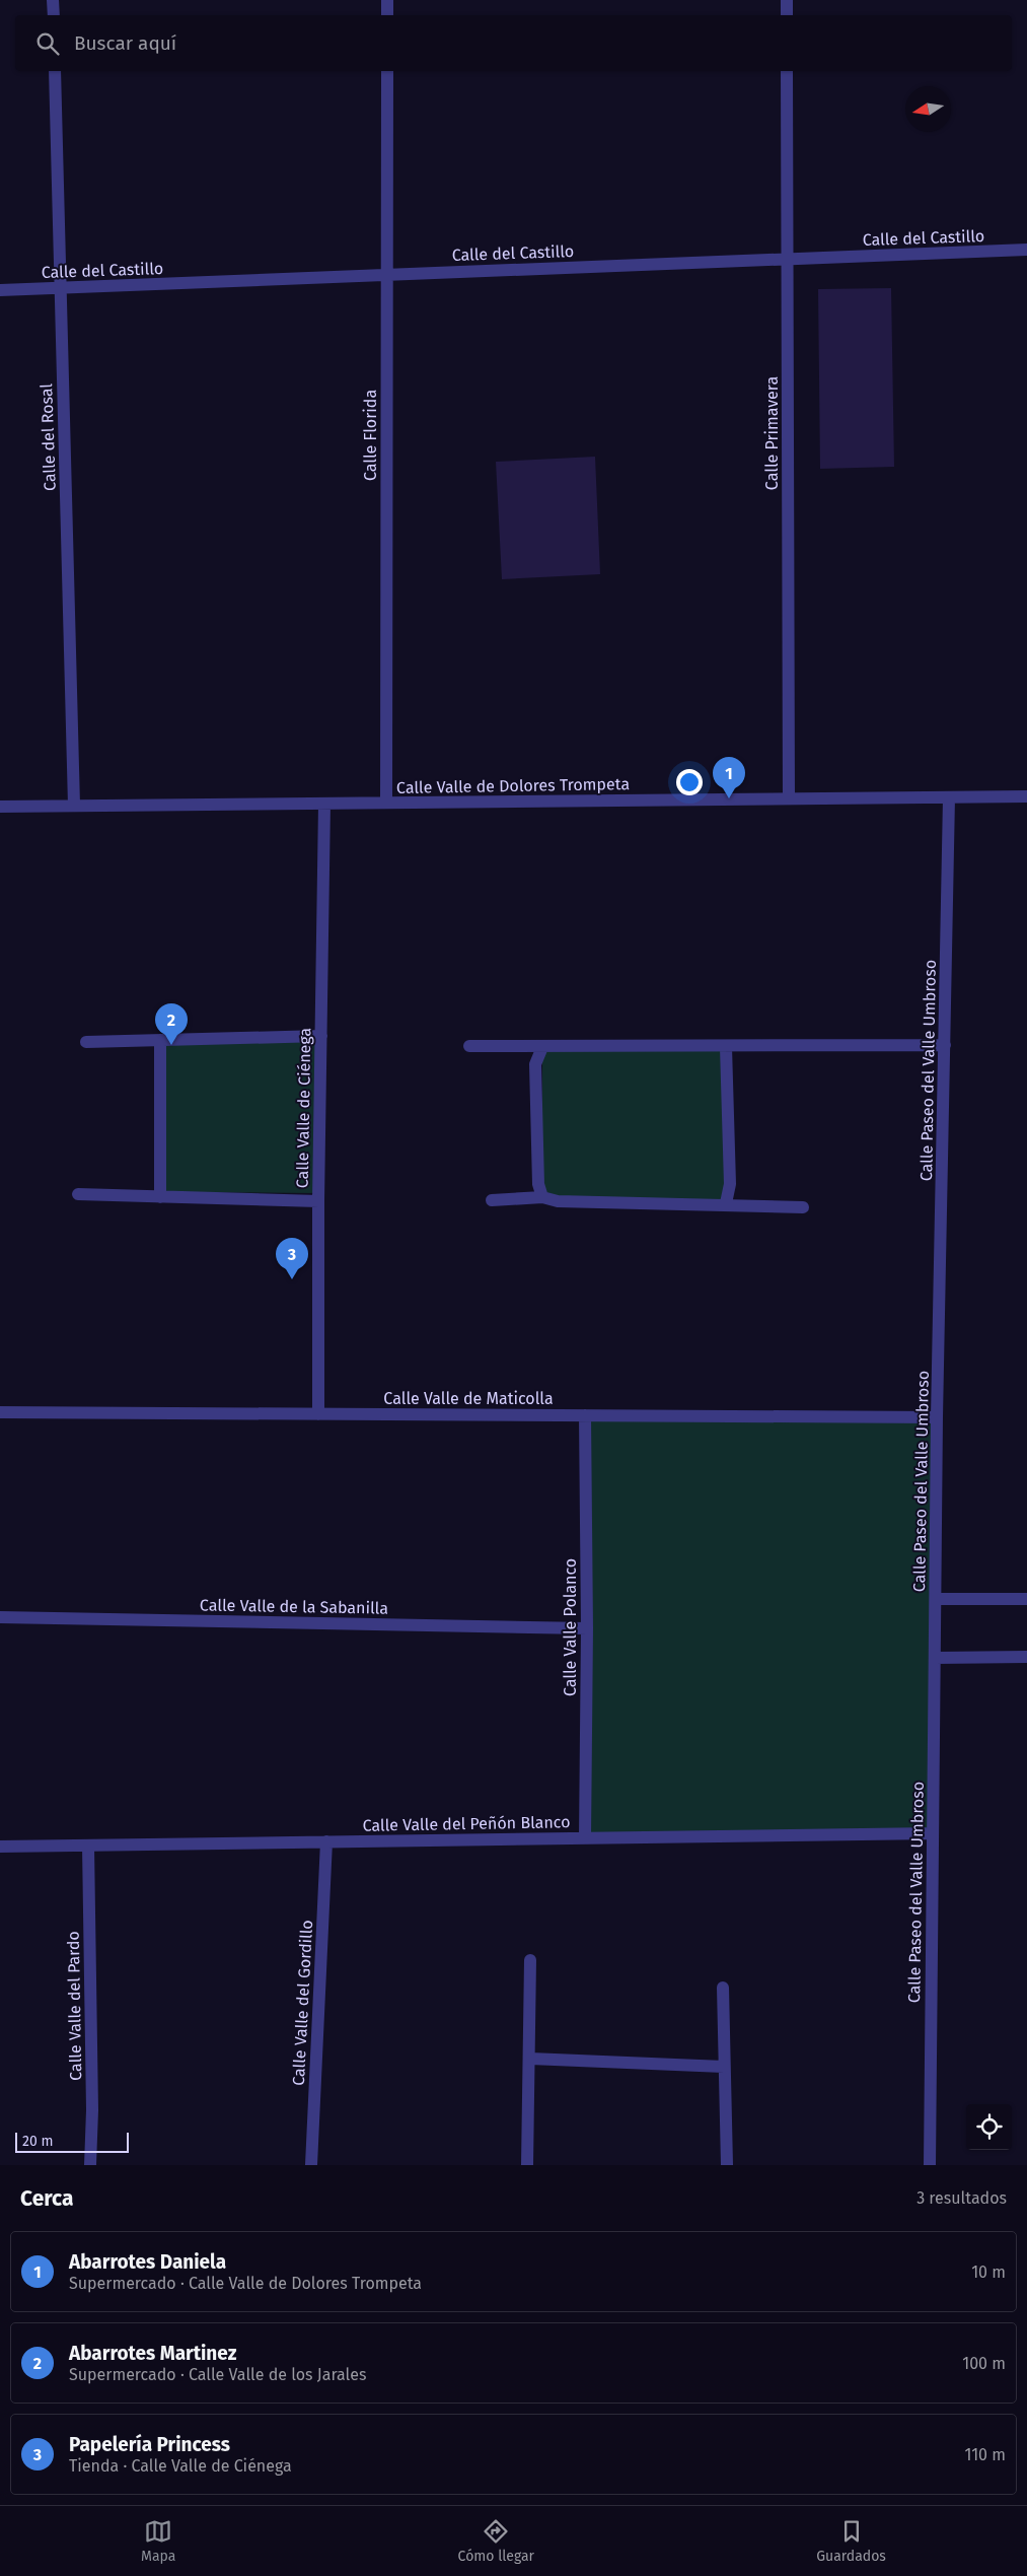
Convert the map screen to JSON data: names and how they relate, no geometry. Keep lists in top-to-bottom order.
{
  "streets": {
    "street": [
      "Calle del Castillo",
      "Calle Primavera",
      "Calle Florida",
      "Calle del Rosal",
      "Calle Valle de Dolores Trompeta",
      "Calle Paseo del Valle Umbroso",
      "Calle Valle de Ciénega",
      "Calle Valle de Maticolla",
      "Calle Valle de la Sabanilla",
      "Calle Valle Polanco",
      "Calle Valle del Peñón Blanco",
      "Calle Valle del Gordillo",
      "Calle Valle del Pardo"
    ]
  },
  "crossings": [
    ["Calle del Castillo", "Calle Primavera"],
    ["Calle del Castillo", "Calle Florida"],
    ["Calle del Castillo", "Calle del Rosal"],
    ["Calle Primavera", "Calle Valle de Dolores Trompeta"],
    ["Calle Florida", "Calle Valle de Dolores Trompeta"],
    ["Calle del Rosal", "Calle Valle de Dolores Trompeta"],
    ["Calle Valle de Dolores Trompeta", "Calle Paseo del Valle Umbroso"],
    ["Calle Valle de Dolores Trompeta", "Calle Valle de Ciénega"],
    ["Calle Paseo del Valle Umbroso", "Calle Valle de Maticolla"],
    ["Calle Paseo del Valle Umbroso", "Calle Valle del Peñón Blanco"],
    ["Calle Valle de Ciénega", "Calle Valle de Maticolla"],
    ["Calle Valle de Maticolla", "Calle Valle Polanco"],
    ["Calle Valle de la Sabanilla", "Calle Valle Polanco"],
    ["Calle Valle Polanco", "Calle Valle del Peñón Blanco"],
    ["Calle Valle del Peñón Blanco", "Calle Valle del Gordillo"],
    ["Calle Valle del Peñón Blanco", "Calle Valle del Pardo"]
  ],
  "scale_bar": "20 m",
  "north": "left",
  "page": {
    "search": "Buscar aquí",
    "pins": ["1", "2", "3"],
    "scale": "20 m",
    "heading": ["Cerca", "3 resultados"],
    "list": [
      {
        "mark": "1",
        "name": "Abarrotes Daniela",
        "note": "Supermercado · Calle Valle de Dolores Trompeta",
        "value": "10 m"
      },
      {
        "mark": "2",
        "name": "Abarrotes Martinez",
        "note": "Supermercado · Calle Valle de los Jarales",
        "value": "100 m"
      },
      {
        "mark": "3",
        "name": "Papelería Princess",
        "note": "Tienda · Calle Valle de Ciénega",
        "value": "110 m"
      }
    ],
    "nav": ["Mapa", "Cómo llegar", "Guardados"]
  }
}
